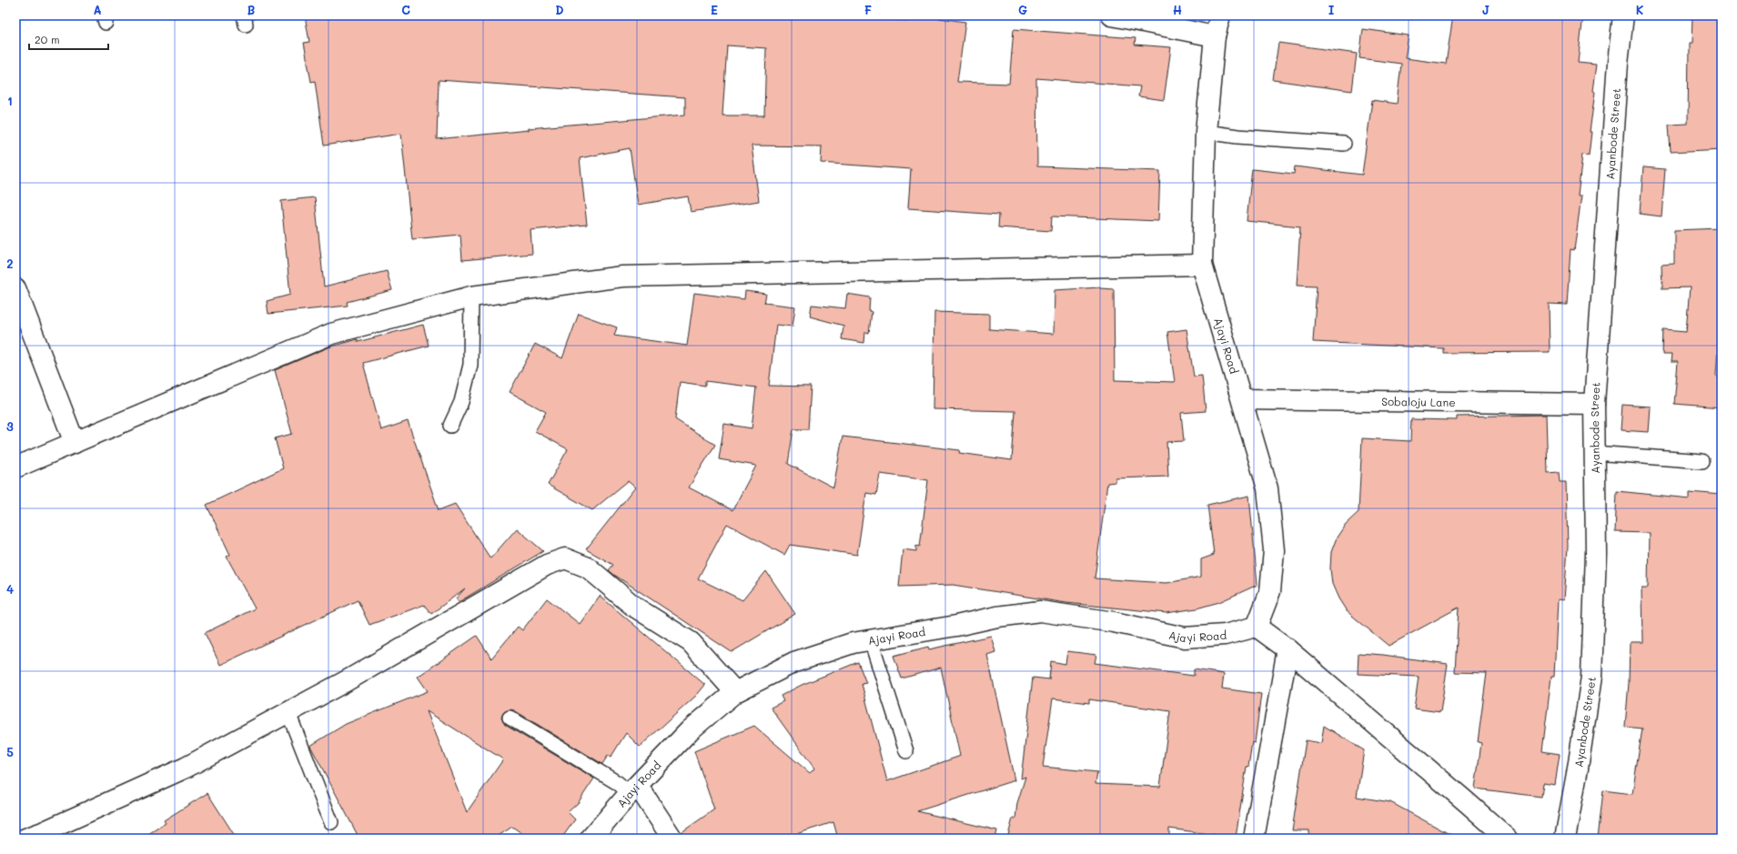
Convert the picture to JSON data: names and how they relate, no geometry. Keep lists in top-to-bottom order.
{
  "streets": {
    "street": ["Ayanbode Street", "Ajayi Road", "Sobaloju Lane"]
  },
  "crossings": [
    ["Ayanbode Street", "Sobaloju Lane"],
    ["Ajayi Road", "Sobaloju Lane"]
  ],
  "scale_bar": "20 m",
  "grid": {
    "columns": [
      "A",
      "B",
      "C",
      "D",
      "E",
      "F",
      "G",
      "H",
      "I",
      "J",
      "K"
    ],
    "rows": [
      "1",
      "2",
      "3",
      "4",
      "5"
    ]
  }
}
